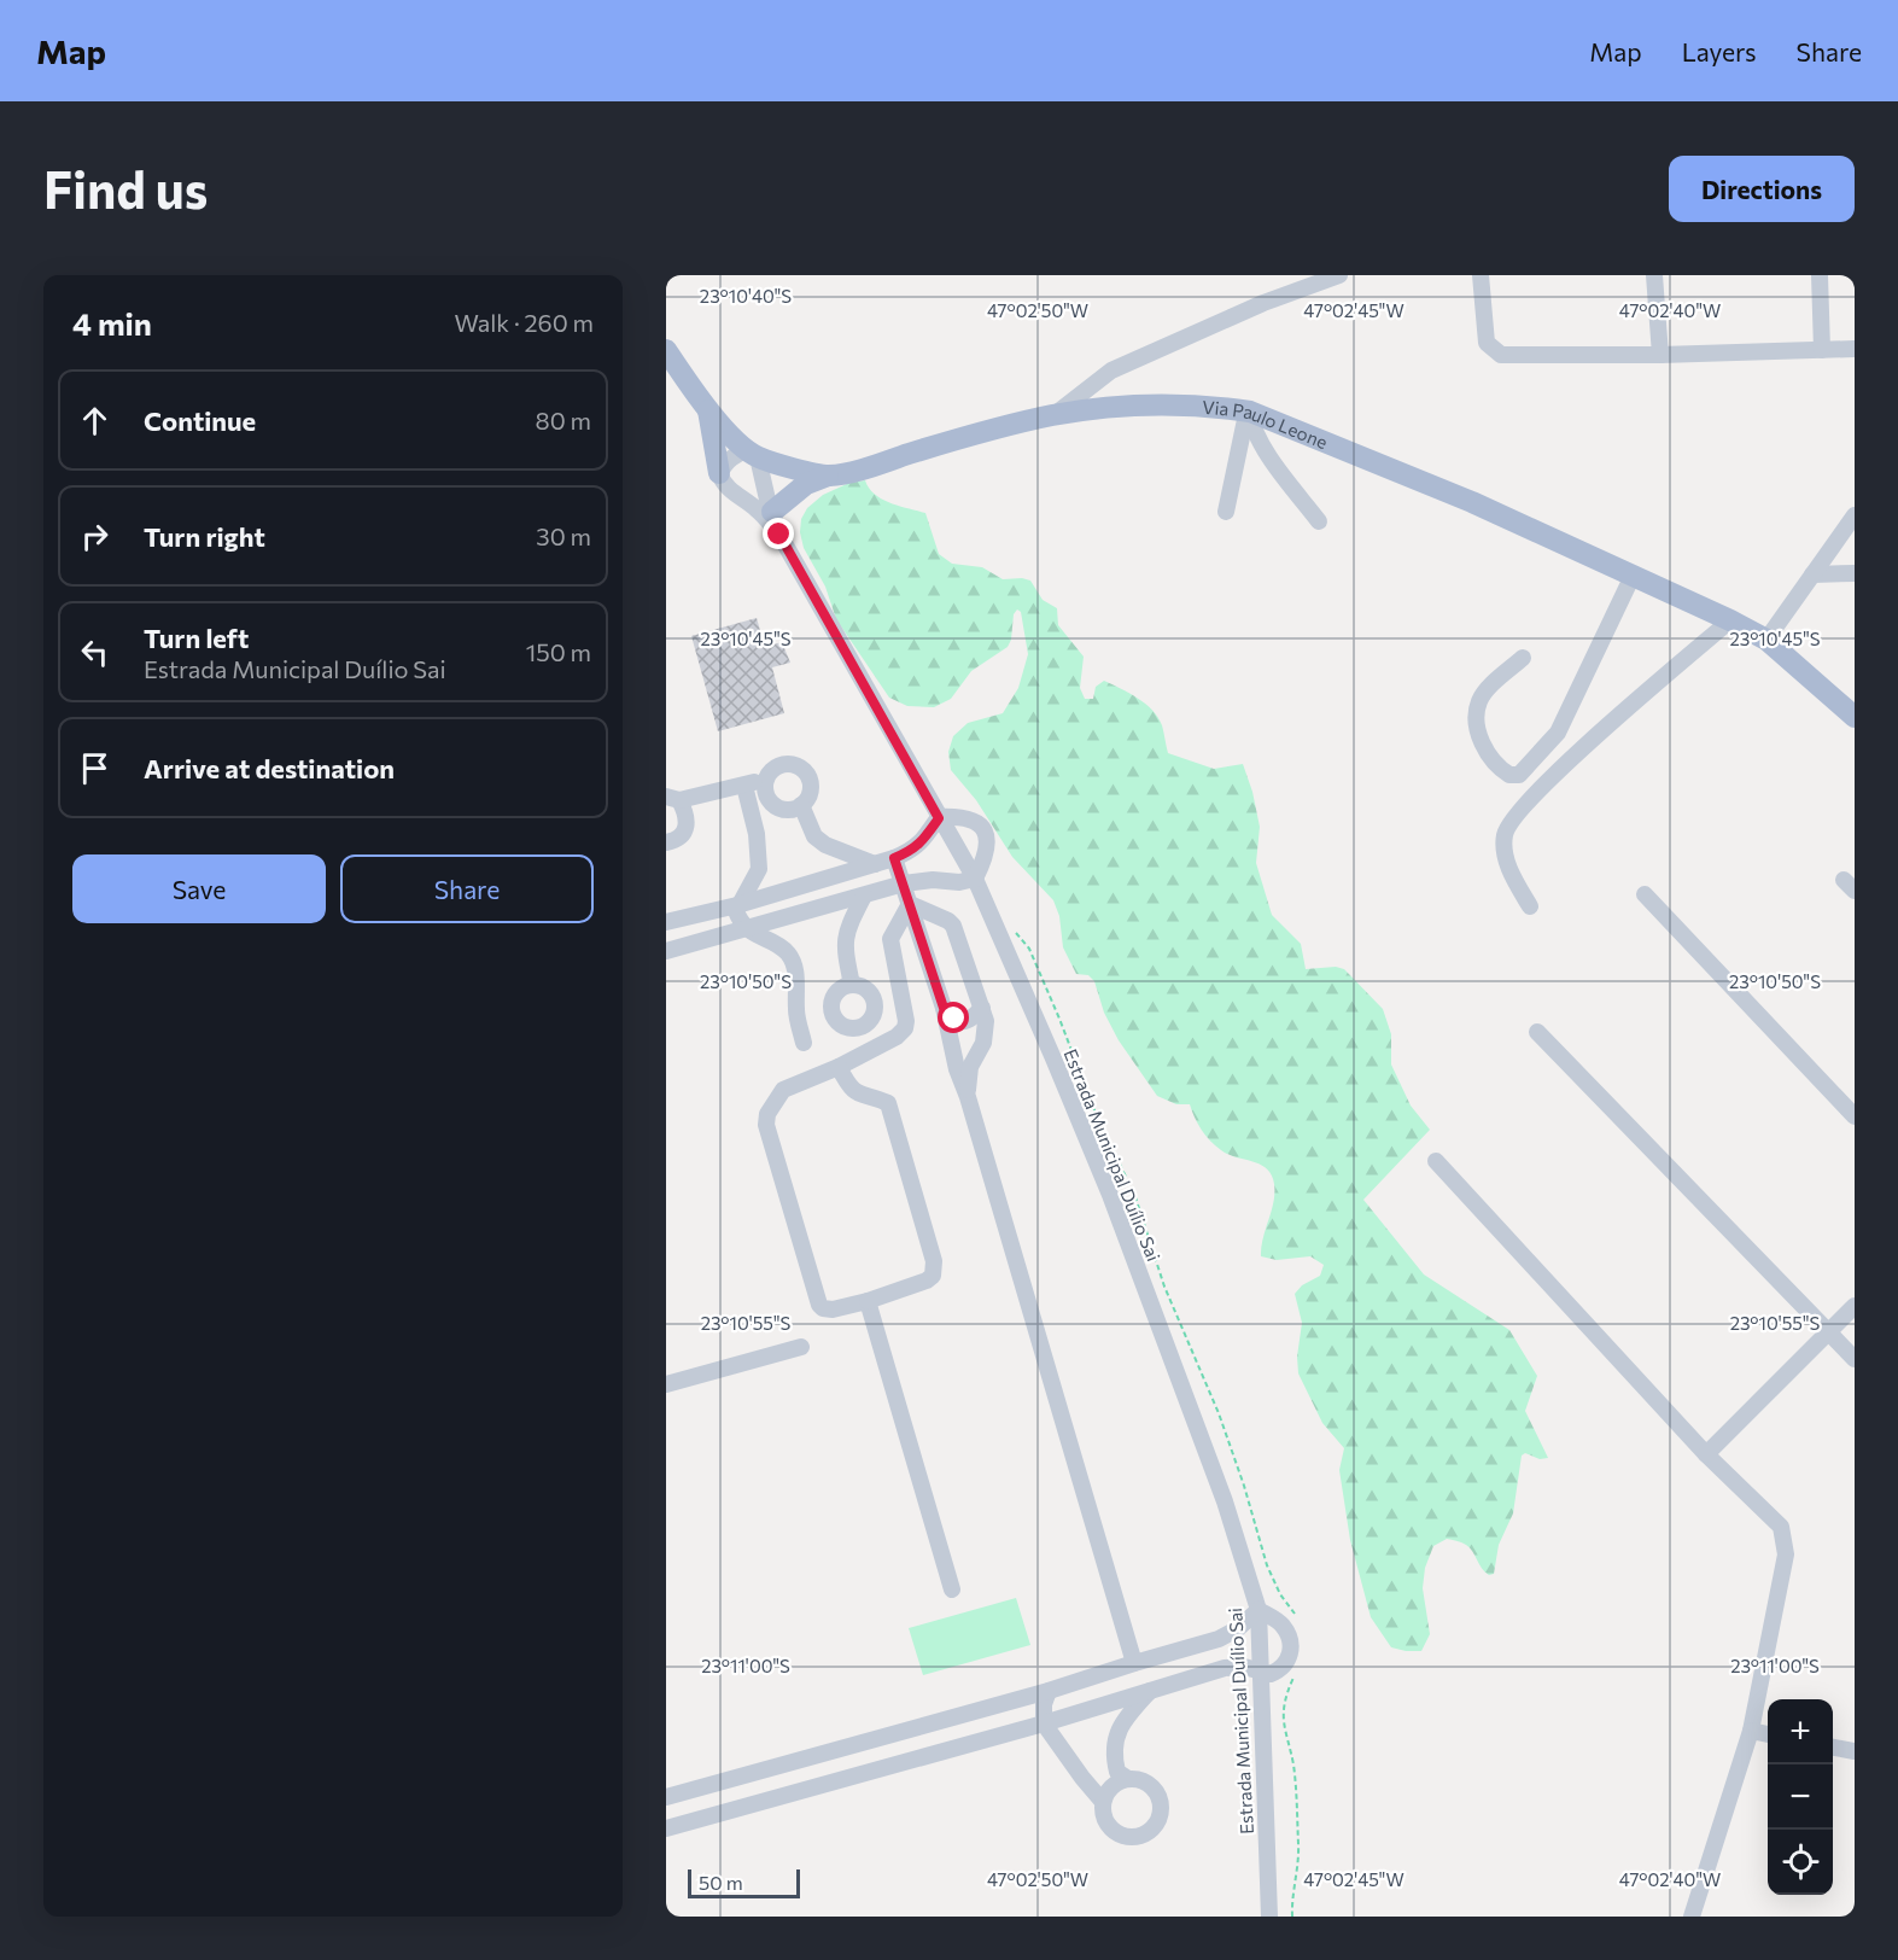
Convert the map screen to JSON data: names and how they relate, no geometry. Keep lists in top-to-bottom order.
{
  "streets": {
    "main road": ["Via Paulo Leone"],
    "street": ["Estrada Municipal Duílio Sai"]
  },
  "crossings": [
    ["Via Paulo Leone", "Estrada Municipal Duílio Sai"]
  ],
  "scale_bar": "50 m",
  "page": {
    "header": "Map",
    "nav": ["Map", "Layers", "Share"],
    "buttons": [
      "Directions",
      ["Save", "Share"]
    ],
    "title": "Find us",
    "heading": ["4 min", "Walk · 260 m"],
    "list": [
      ["Continue", "80 m"],
      ["Turn right", "30 m"],
      ["Turn left", "Estrada Municipal Duílio Sai", "150 m"],
      "Arrive at destination"
    ],
    "map_buttons": ["+", "−"],
    "scale": "50 m"
  },
  "coordinates": [
    "23°10'40\"S",
    "47°02'50\"W",
    "47°02'45\"W",
    "47°02'40\"W",
    "23°10'45\"S",
    "23°10'50\"S",
    "23°10'55\"S",
    "23°11'00\"S"
  ]
}
